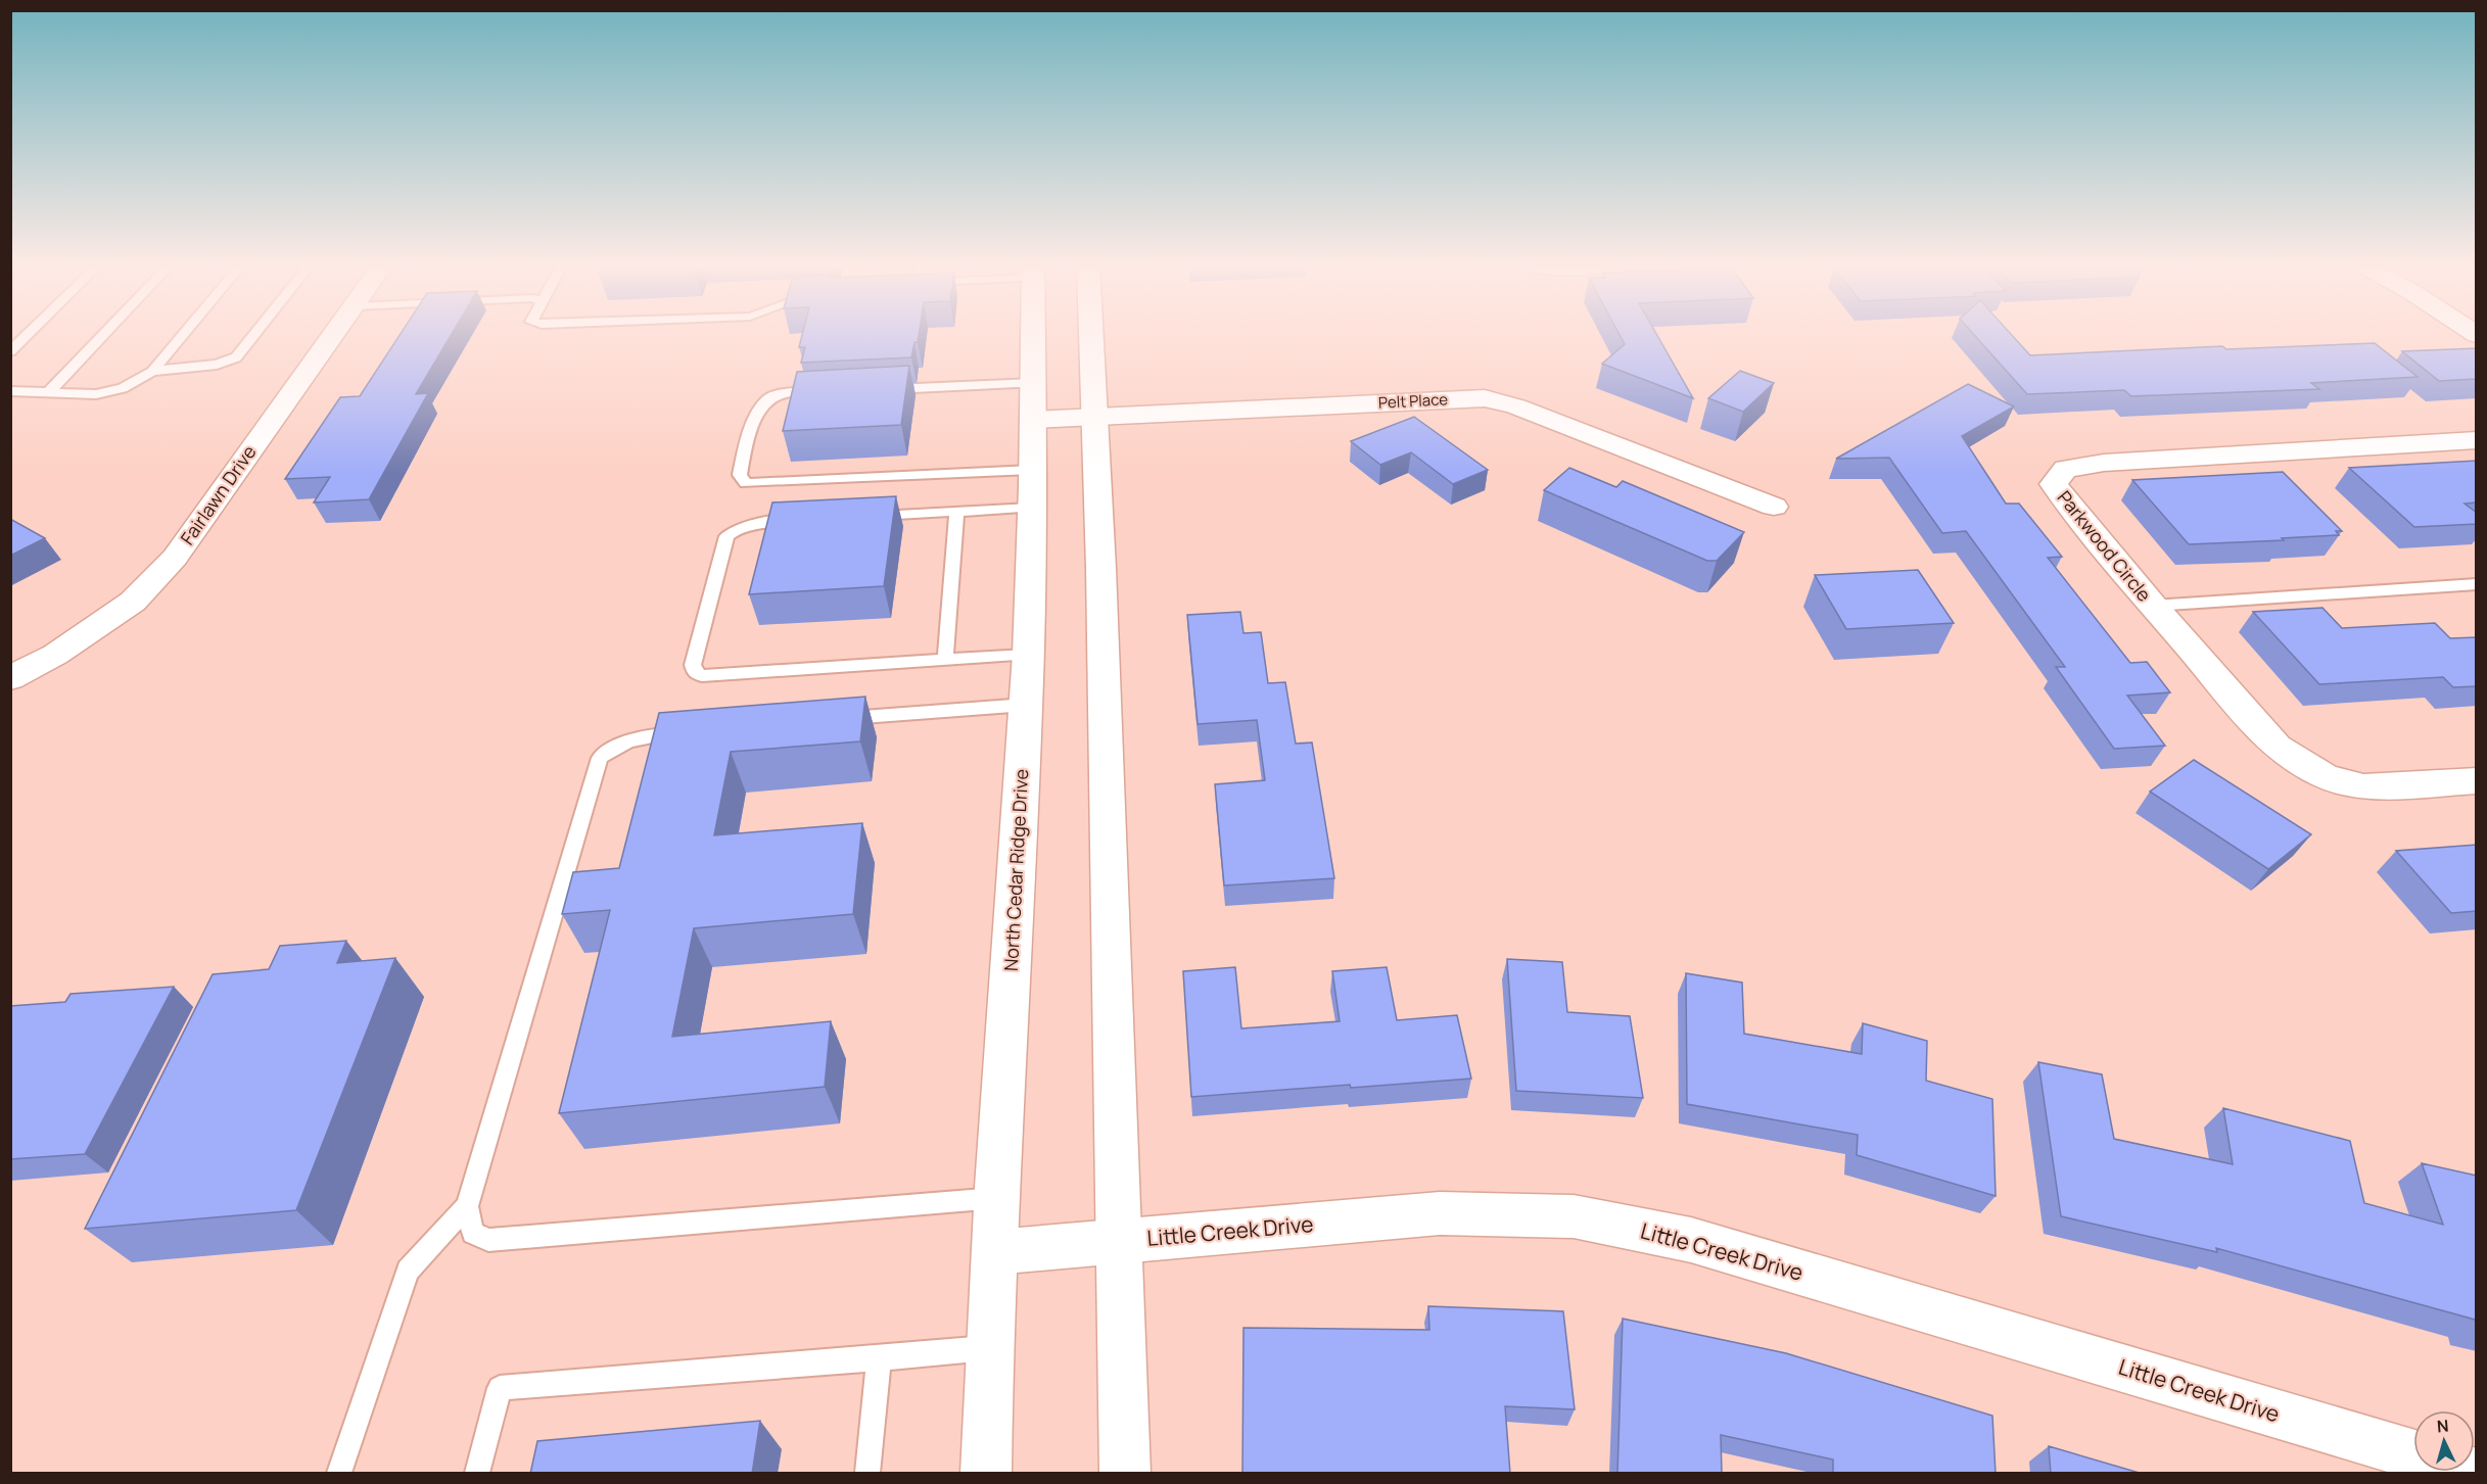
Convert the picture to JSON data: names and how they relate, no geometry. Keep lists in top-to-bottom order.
{
  "streets": {
    "street": [
      "Pelt Place",
      "Fairlawn Drive",
      "Parkwood Circle",
      "North Cedar Ridge Drive",
      "Little Creek Drive"
    ]
  },
  "crossings": [
    ["Pelt Place", "North Cedar Ridge Drive"],
    ["North Cedar Ridge Drive", "Little Creek Drive"]
  ],
  "north": "top"
}
